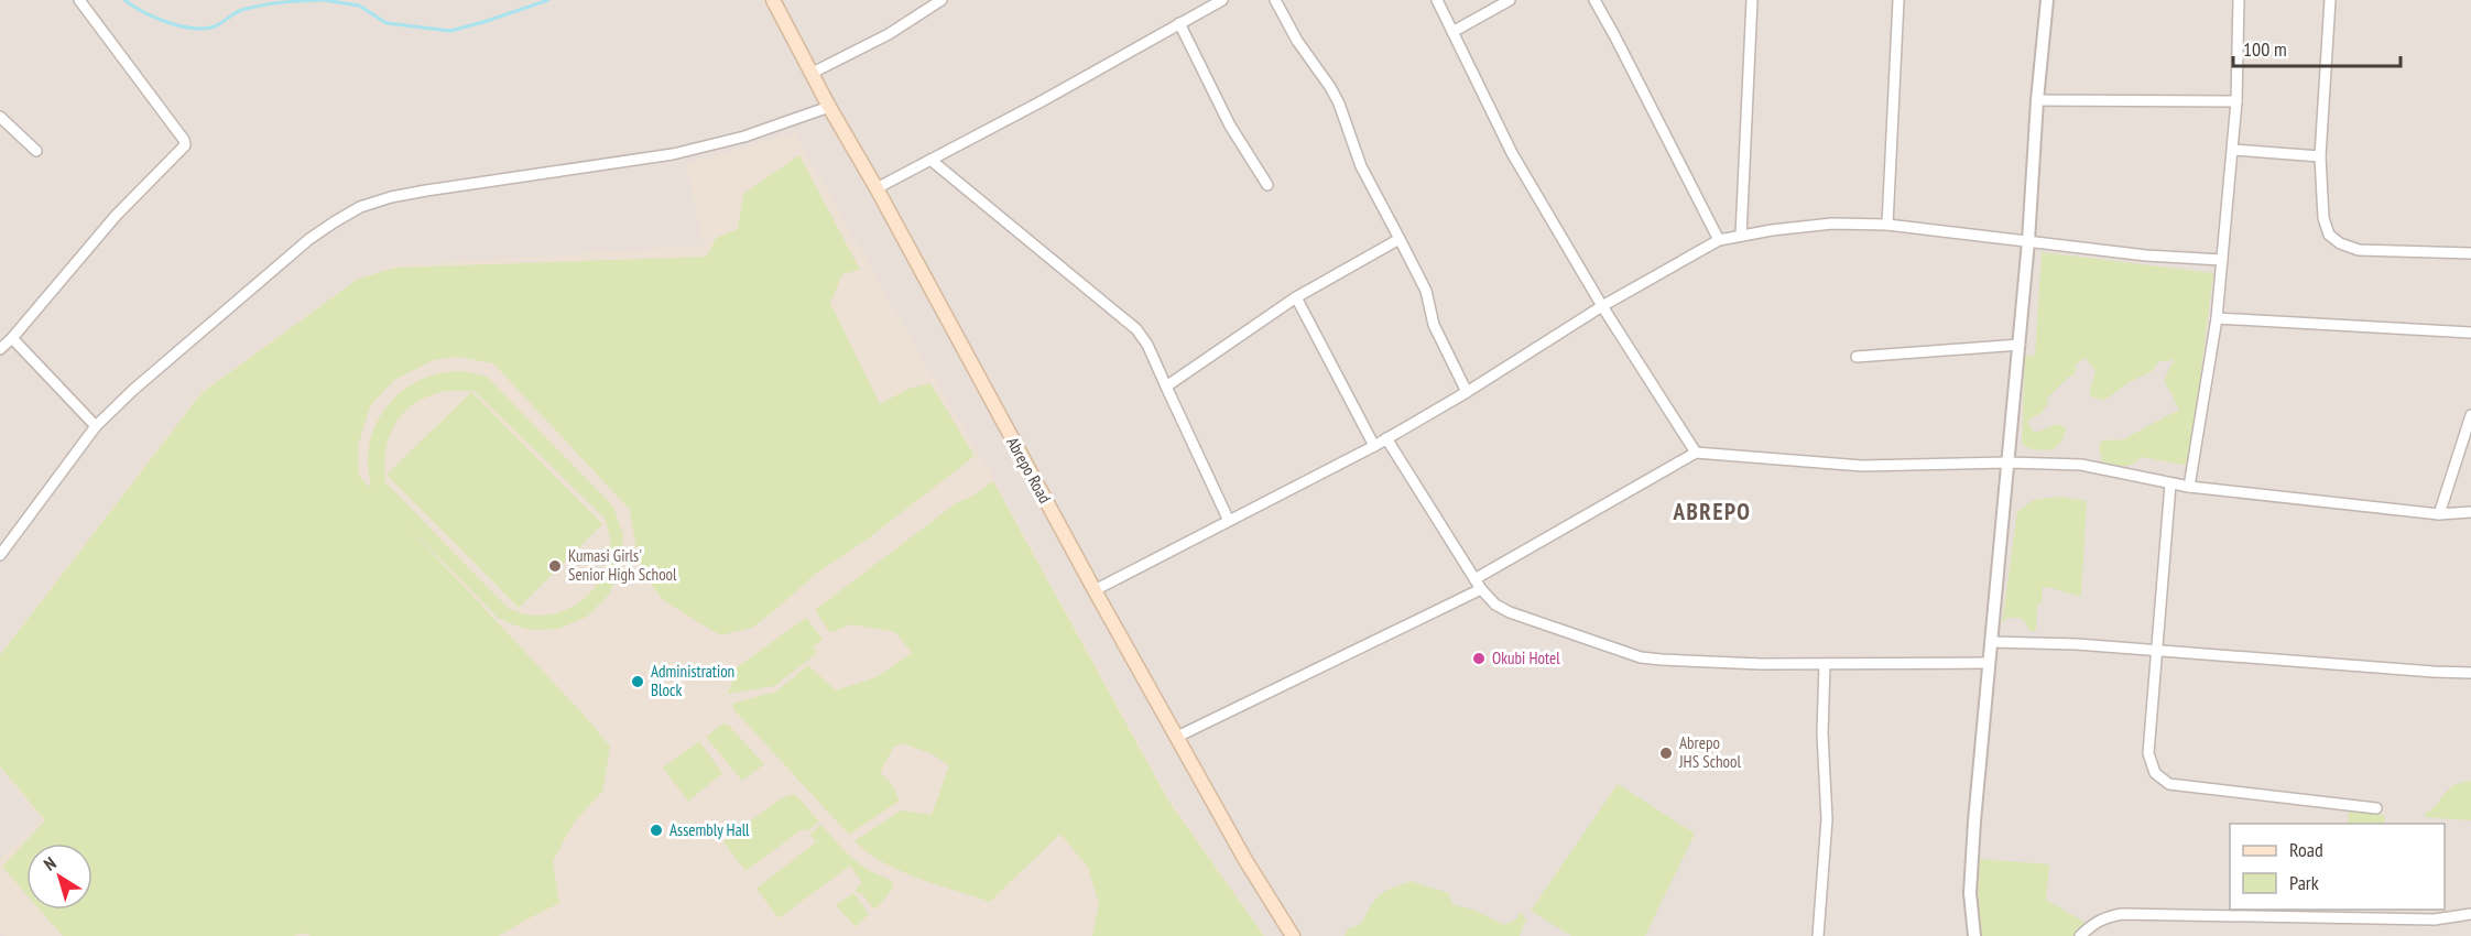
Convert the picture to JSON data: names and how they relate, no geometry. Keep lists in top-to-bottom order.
{
  "streets": {
    "main road": ["Abrepo Road"]
  },
  "districts": ["ABREPO"],
  "places": [
    "Kumasi Girls' Senior High School",
    "Okubi Hotel",
    "Administration Block",
    "Abrepo JHS School",
    "Assembly Hall"
  ],
  "legend": ["Road", "Park"],
  "scale_bar": "100 m",
  "north": "top left"
}
